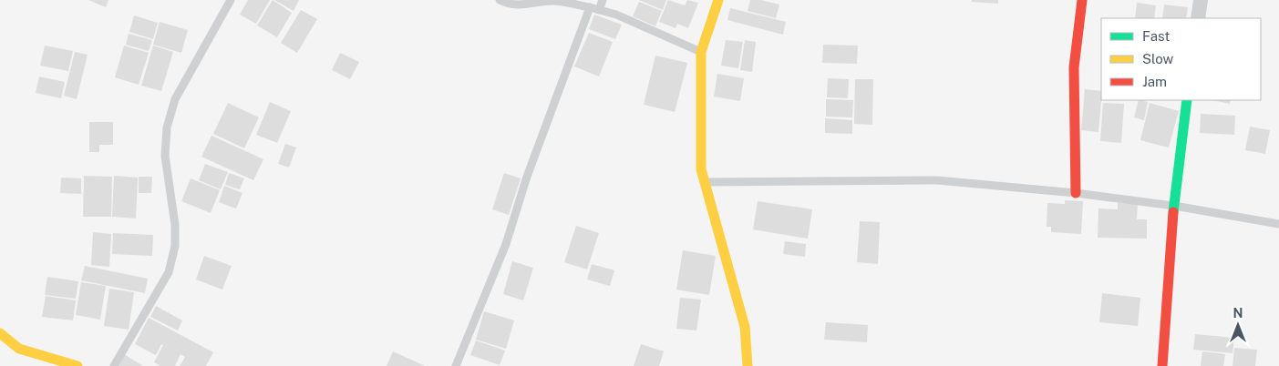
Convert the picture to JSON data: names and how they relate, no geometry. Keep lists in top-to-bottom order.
{
  "legend": ["Fast", "Slow", "Jam"],
  "north": "top"
}
